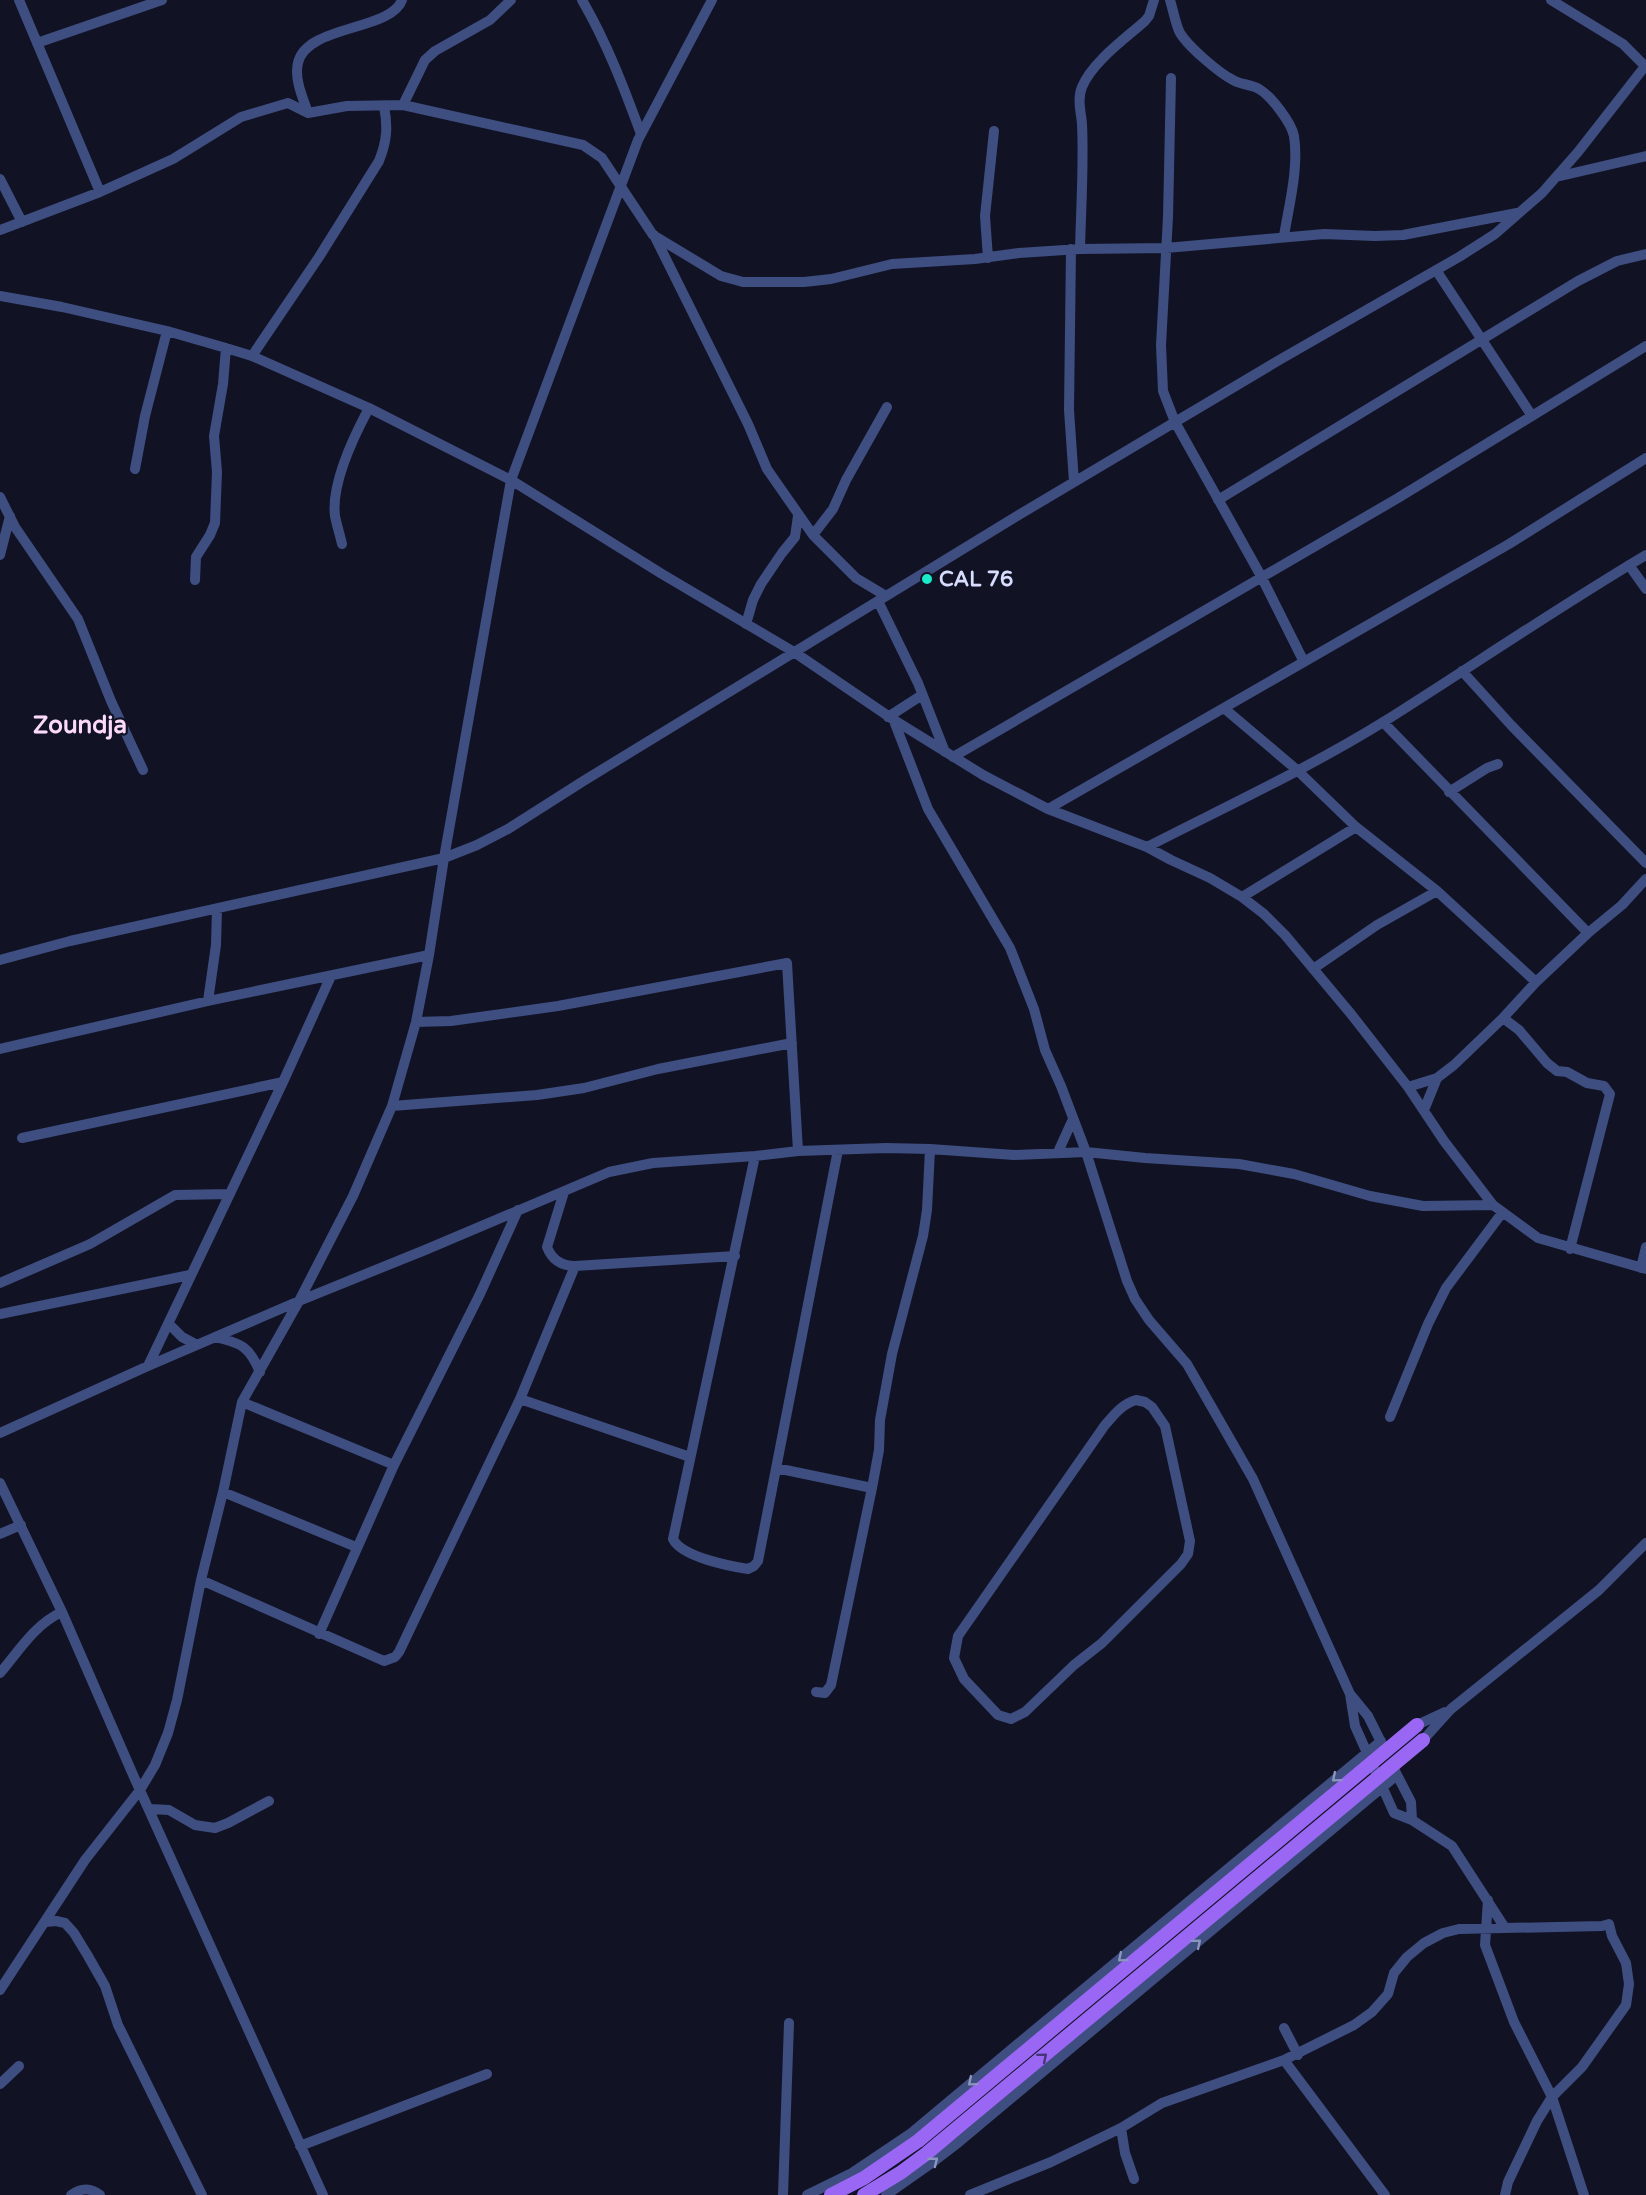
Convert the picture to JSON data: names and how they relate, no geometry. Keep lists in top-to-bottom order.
{
  "districts": ["Zoundja"],
  "places": ["CAL 76"]
}
